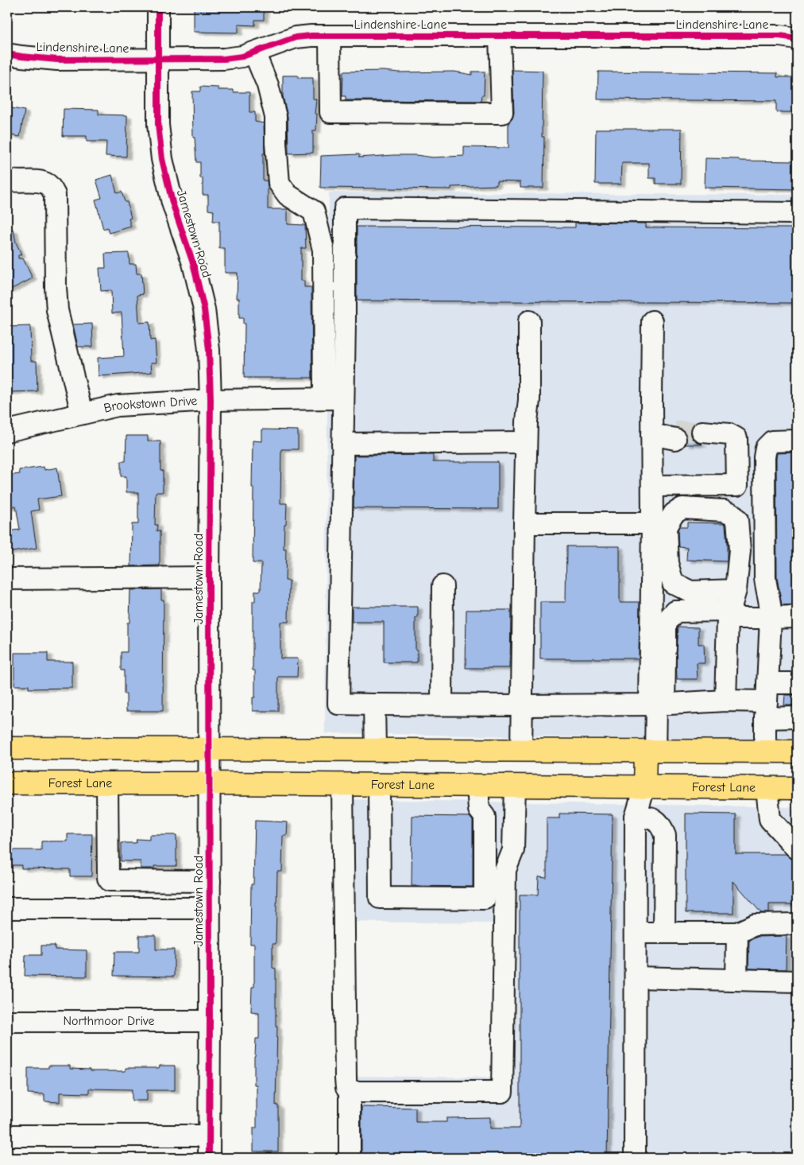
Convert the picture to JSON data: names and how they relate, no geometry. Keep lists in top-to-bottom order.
{
  "streets": {
    "main road": ["Forest Lane"],
    "street": [
      "Lindenshire Lane",
      "Jamestown Road",
      "Brookstown Drive",
      "Northmoor Drive"
    ]
  },
  "crossings": [
    ["Lindenshire Lane", "Jamestown Road"],
    ["Jamestown Road", "Brookstown Drive"],
    ["Jamestown Road", "Forest Lane"],
    ["Jamestown Road", "Northmoor Drive"]
  ]
}
